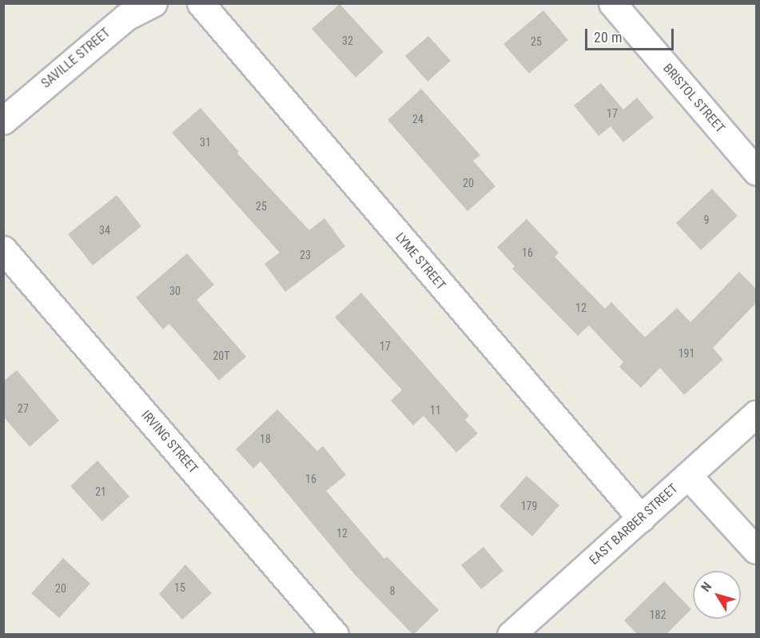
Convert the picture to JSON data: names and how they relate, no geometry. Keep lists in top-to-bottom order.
{
  "streets": {
    "street": [
      "SAVILLE STREET",
      "BRISTOL STREET",
      "LYME STREET",
      "IRVING STREET",
      "EAST BARBER STREET"
    ]
  },
  "crossings": [
    ["LYME STREET", "EAST BARBER STREET"]
  ],
  "house_numbers": [
    "32",
    "25",
    "17",
    "24",
    "31",
    "20",
    "25",
    "9",
    "34",
    "16",
    "23",
    "30",
    "12",
    "17",
    "191",
    "20T",
    "27",
    "11",
    "18",
    "16",
    "21",
    "179",
    "12",
    "15",
    "20",
    "8",
    "182"
  ],
  "scale_bar": "20 m",
  "north": "top left"
}
